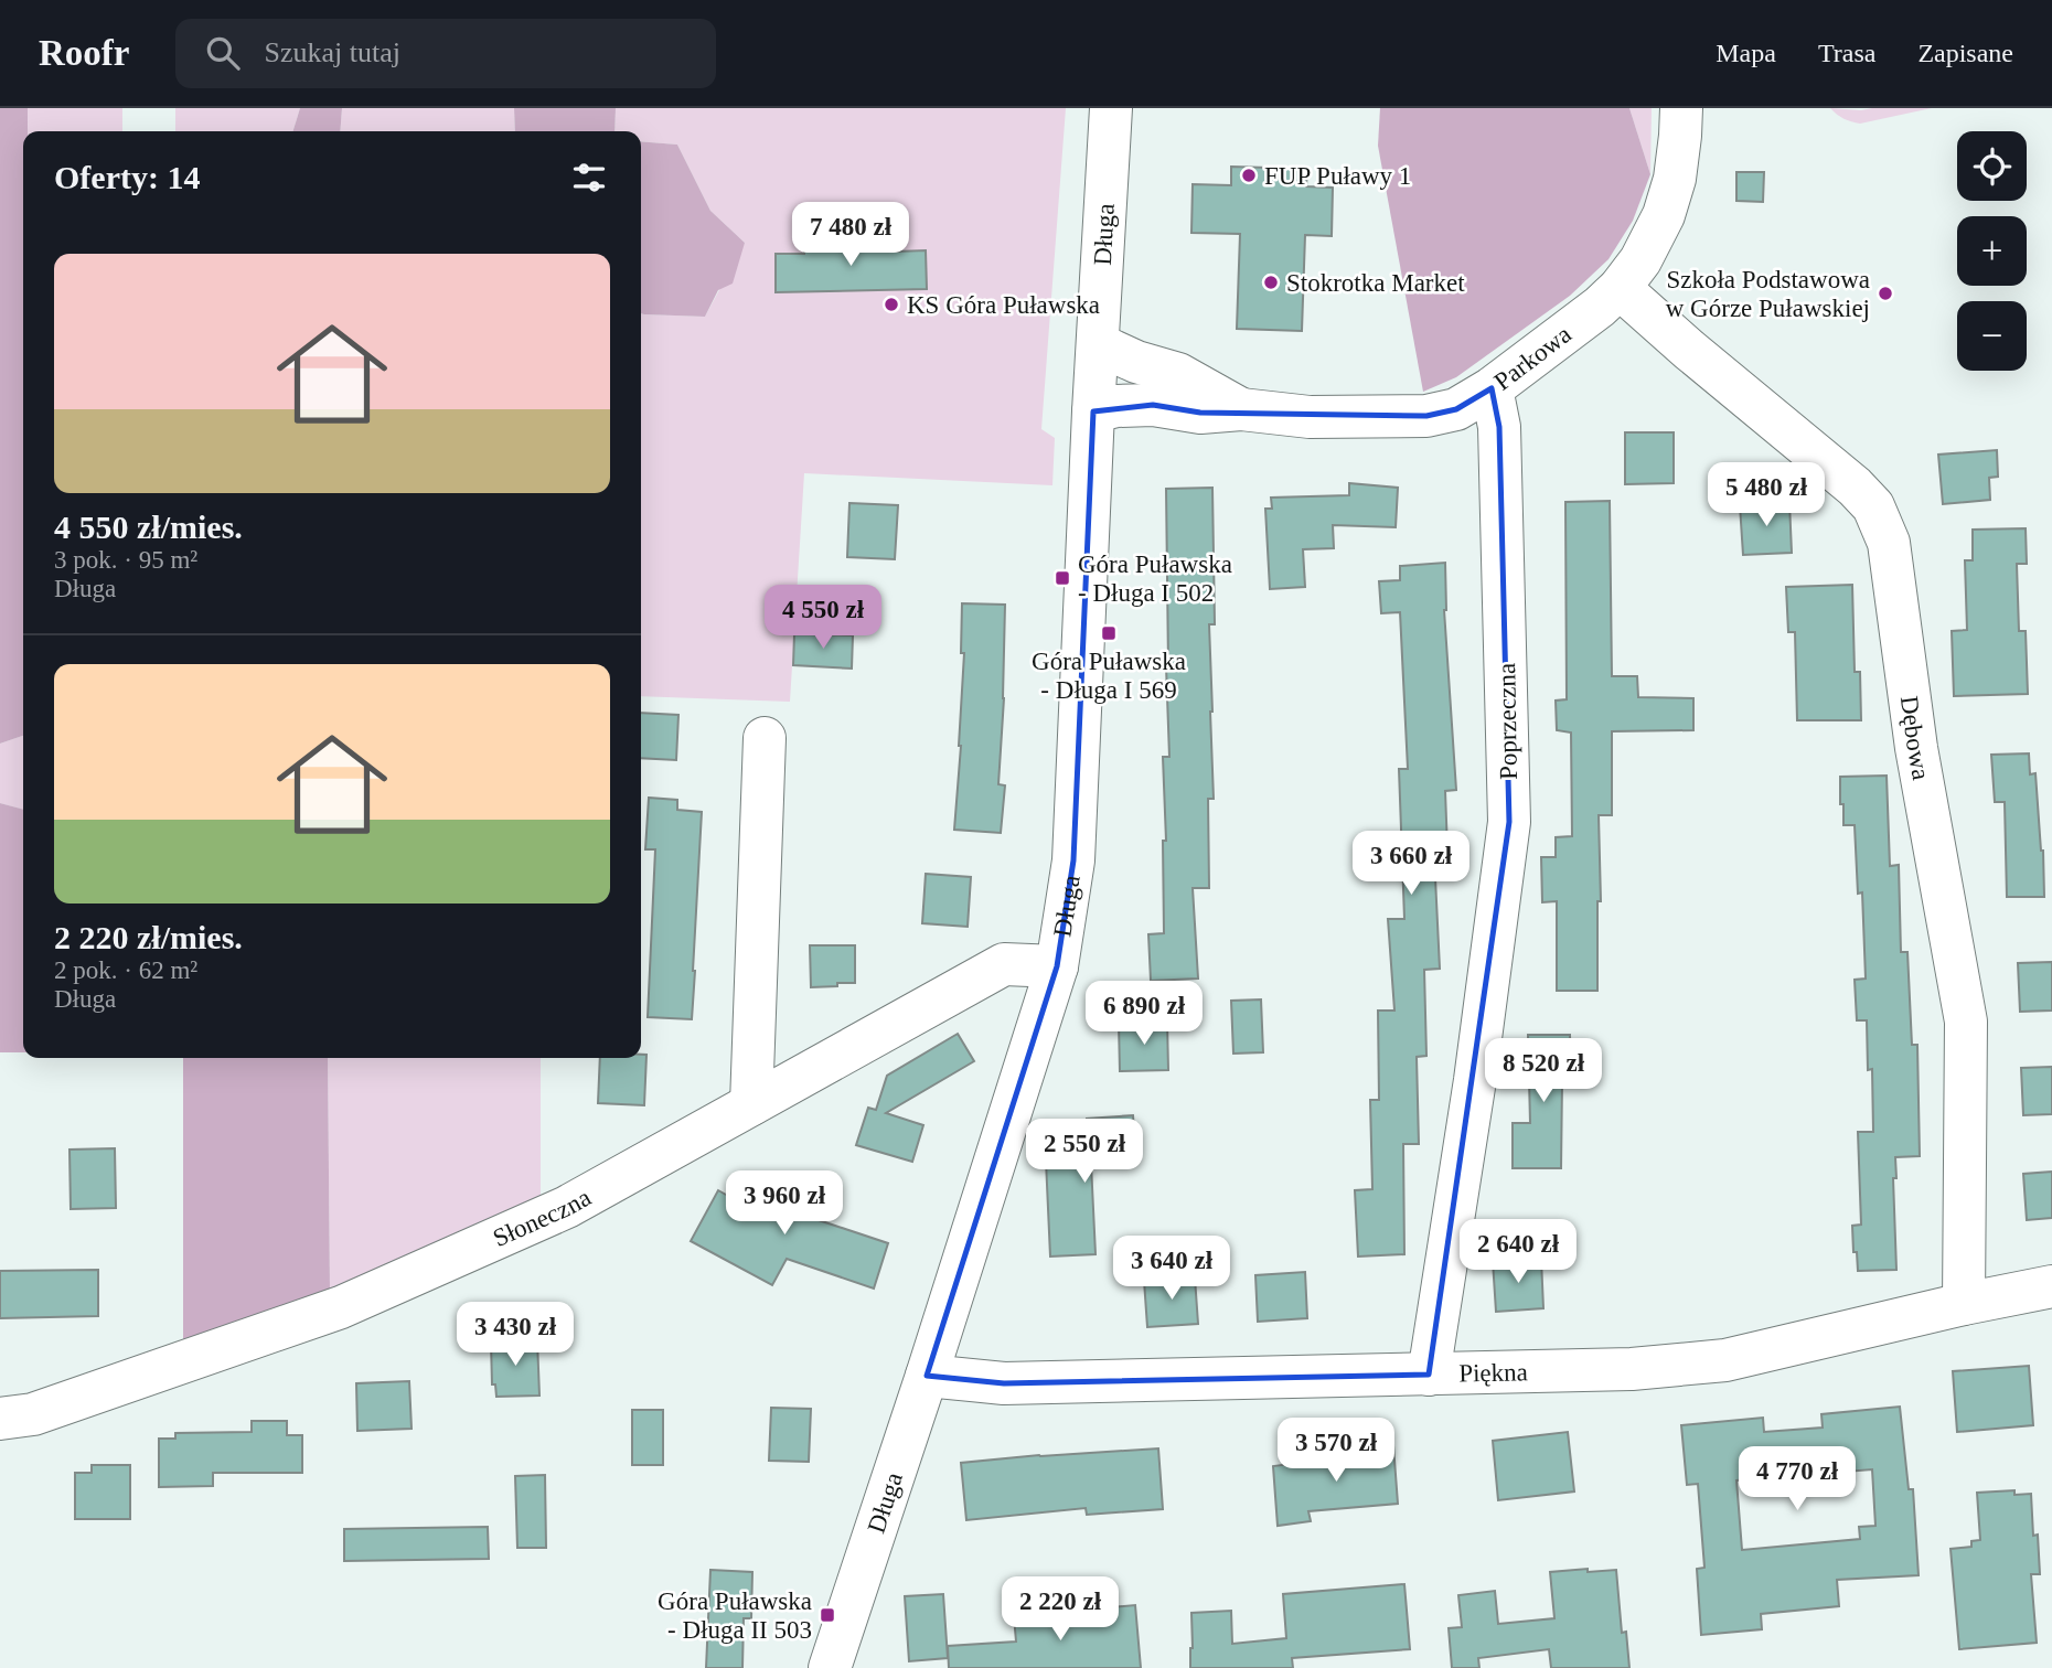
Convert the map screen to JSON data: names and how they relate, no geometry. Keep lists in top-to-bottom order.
{
  "streets": {
    "street": [
      "Długa",
      "Parkowa",
      "Poprzeczna",
      "Dębowa",
      "Słoneczna",
      "Piękna"
    ]
  },
  "crossings": [
    ["Długa", "Parkowa"],
    ["Długa", "Słoneczna"],
    ["Długa", "Piękna"],
    ["Parkowa", "Poprzeczna"],
    ["Parkowa", "Dębowa"],
    ["Poprzeczna", "Piękna"],
    ["Dębowa", "Piękna"]
  ],
  "places": {
    "other": [
      "FUP Puławy 1",
      "Stokrotka Market",
      "Szkoła Podstawowa w Górze Puławskiej",
      "KS Góra Puławska"
    ],
    "transit": ["Góra Puławska - Długa I 502", "Góra Puławska - Długa I 569", "Góra Puławska - Długa II 503"]
  },
  "page": {
    "header": "Roofr",
    "search": "Szukaj tutaj",
    "nav": ["Mapa", "Trasa", "Zapisane"],
    "map_buttons": ["+", "−"],
    "heading": "Oferty: 14",
    "price": [
      "7 480 zł",
      "5 480 zł",
      "4 550 zł",
      "3 660 zł",
      "6 890 zł",
      "8 520 zł",
      "2 550 zł",
      "3 960 zł",
      "2 640 zł",
      "3 640 zł",
      "3 430 zł",
      "3 570 zł",
      "4 770 zł",
      "2 220 zł"
    ],
    "list": [
      {
        "name": "4 550 zł/mies.",
        "note": "3 pok. · 95 m² · Długa"
      },
      {
        "name": "2 220 zł/mies.",
        "note": "2 pok. · 62 m² · Długa"
      }
    ]
  }
}
